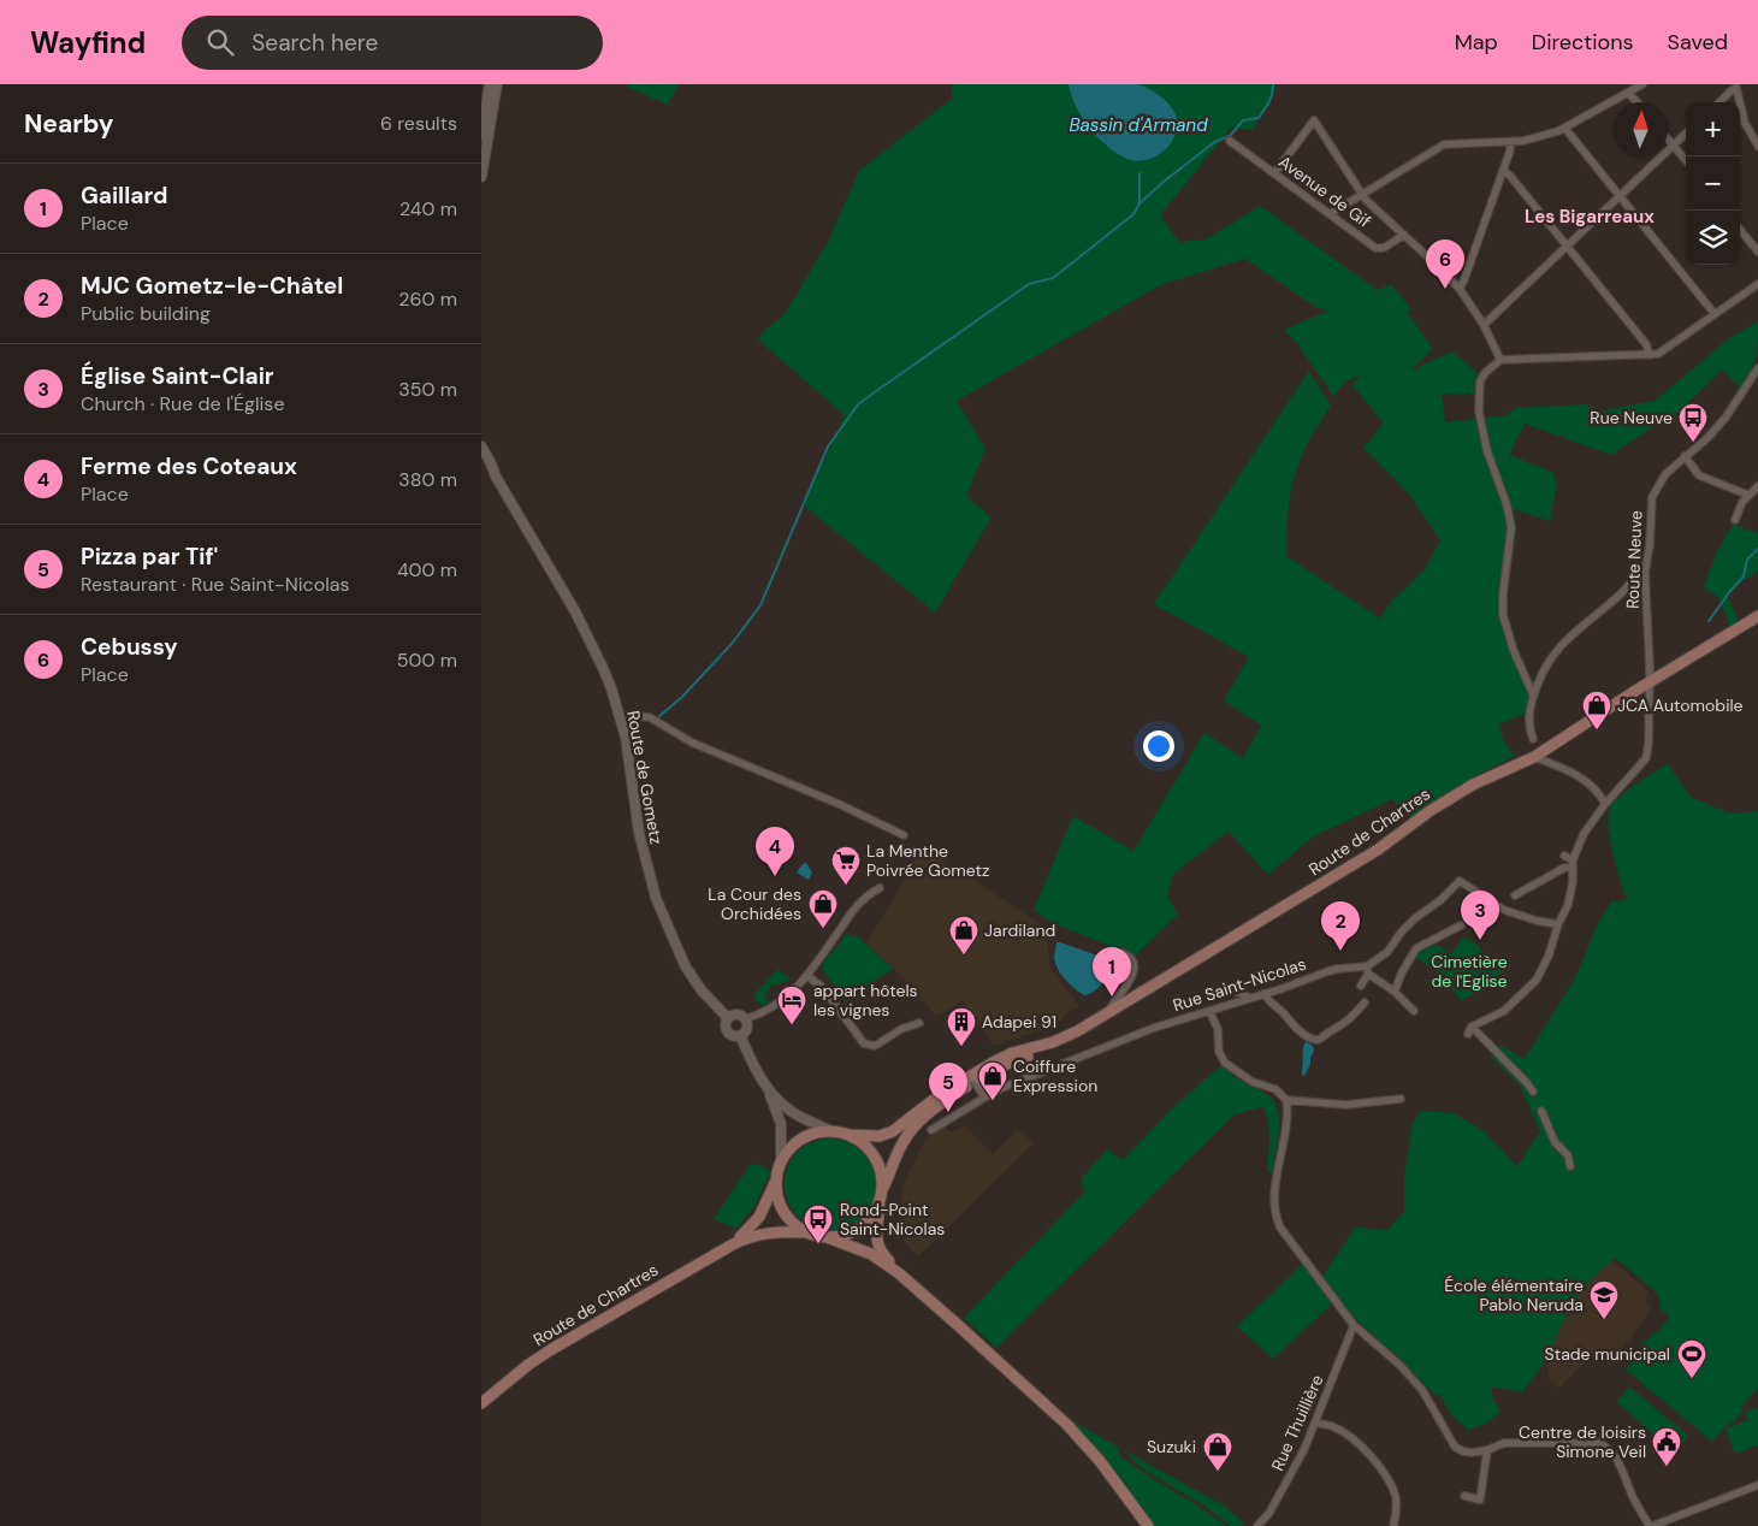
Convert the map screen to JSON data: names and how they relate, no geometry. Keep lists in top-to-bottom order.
{
  "streets": {
    "main road": ["Route de Chartres"],
    "street": [
      "Avenue de Gif",
      "Route Neuve",
      "Route de Gometz",
      "Rue Saint-Nicolas",
      "Rue Thuillière"
    ]
  },
  "crossings": [
    ["Route Neuve", "Route de Chartres"]
  ],
  "districts": ["Les Bigarreaux"],
  "water": ["Bassin d'Armand"],
  "parks": ["Cimetière de l'Eglise"],
  "places": {
    "bus stop": ["Rue Neuve", "Rond-Point Saint-Nicolas"],
    "shop": [
      "JCA Automobile",
      "La Cour des Orchidées",
      "Jardiland",
      "Coiffure Expression",
      "Suzuki"
    ],
    "supermarket": ["La Menthe Poivrée Gometz"],
    "hotel": ["appart hôtels les vignes"],
    "building": ["Adapei 91"],
    "school or university": ["École élémentaire Pablo Neruda"],
    "sports": ["Stade municipal"],
    "public building": ["Centre de loisirs Simone Veil"]
  },
  "north": "top",
  "page": {
    "header": "Wayfind",
    "search": "Search here",
    "nav": ["Map", "Directions", "Saved"],
    "heading": ["Nearby", "6 results"],
    "map_buttons": ["+", "−"],
    "list": [
      {
        "mark": "1",
        "name": "Gaillard",
        "note": "Place",
        "value": "240 m"
      },
      {
        "mark": "2",
        "name": "MJC Gometz-le-Châtel",
        "note": "Public building",
        "value": "260 m"
      },
      {
        "mark": "3",
        "name": "Église Saint-Clair",
        "note": "Church · Rue de l'Église",
        "value": "350 m"
      },
      {
        "mark": "4",
        "name": "Ferme des Coteaux",
        "note": "Place",
        "value": "380 m"
      },
      {
        "mark": "5",
        "name": "Pizza par Tif'",
        "note": "Restaurant · Rue Saint-Nicolas",
        "value": "400 m"
      },
      {
        "mark": "6",
        "name": "Cebussy",
        "note": "Place",
        "value": "500 m"
      }
    ],
    "pins": [
      "6",
      "4",
      "3",
      "2",
      "1",
      "5"
    ]
  }
}
